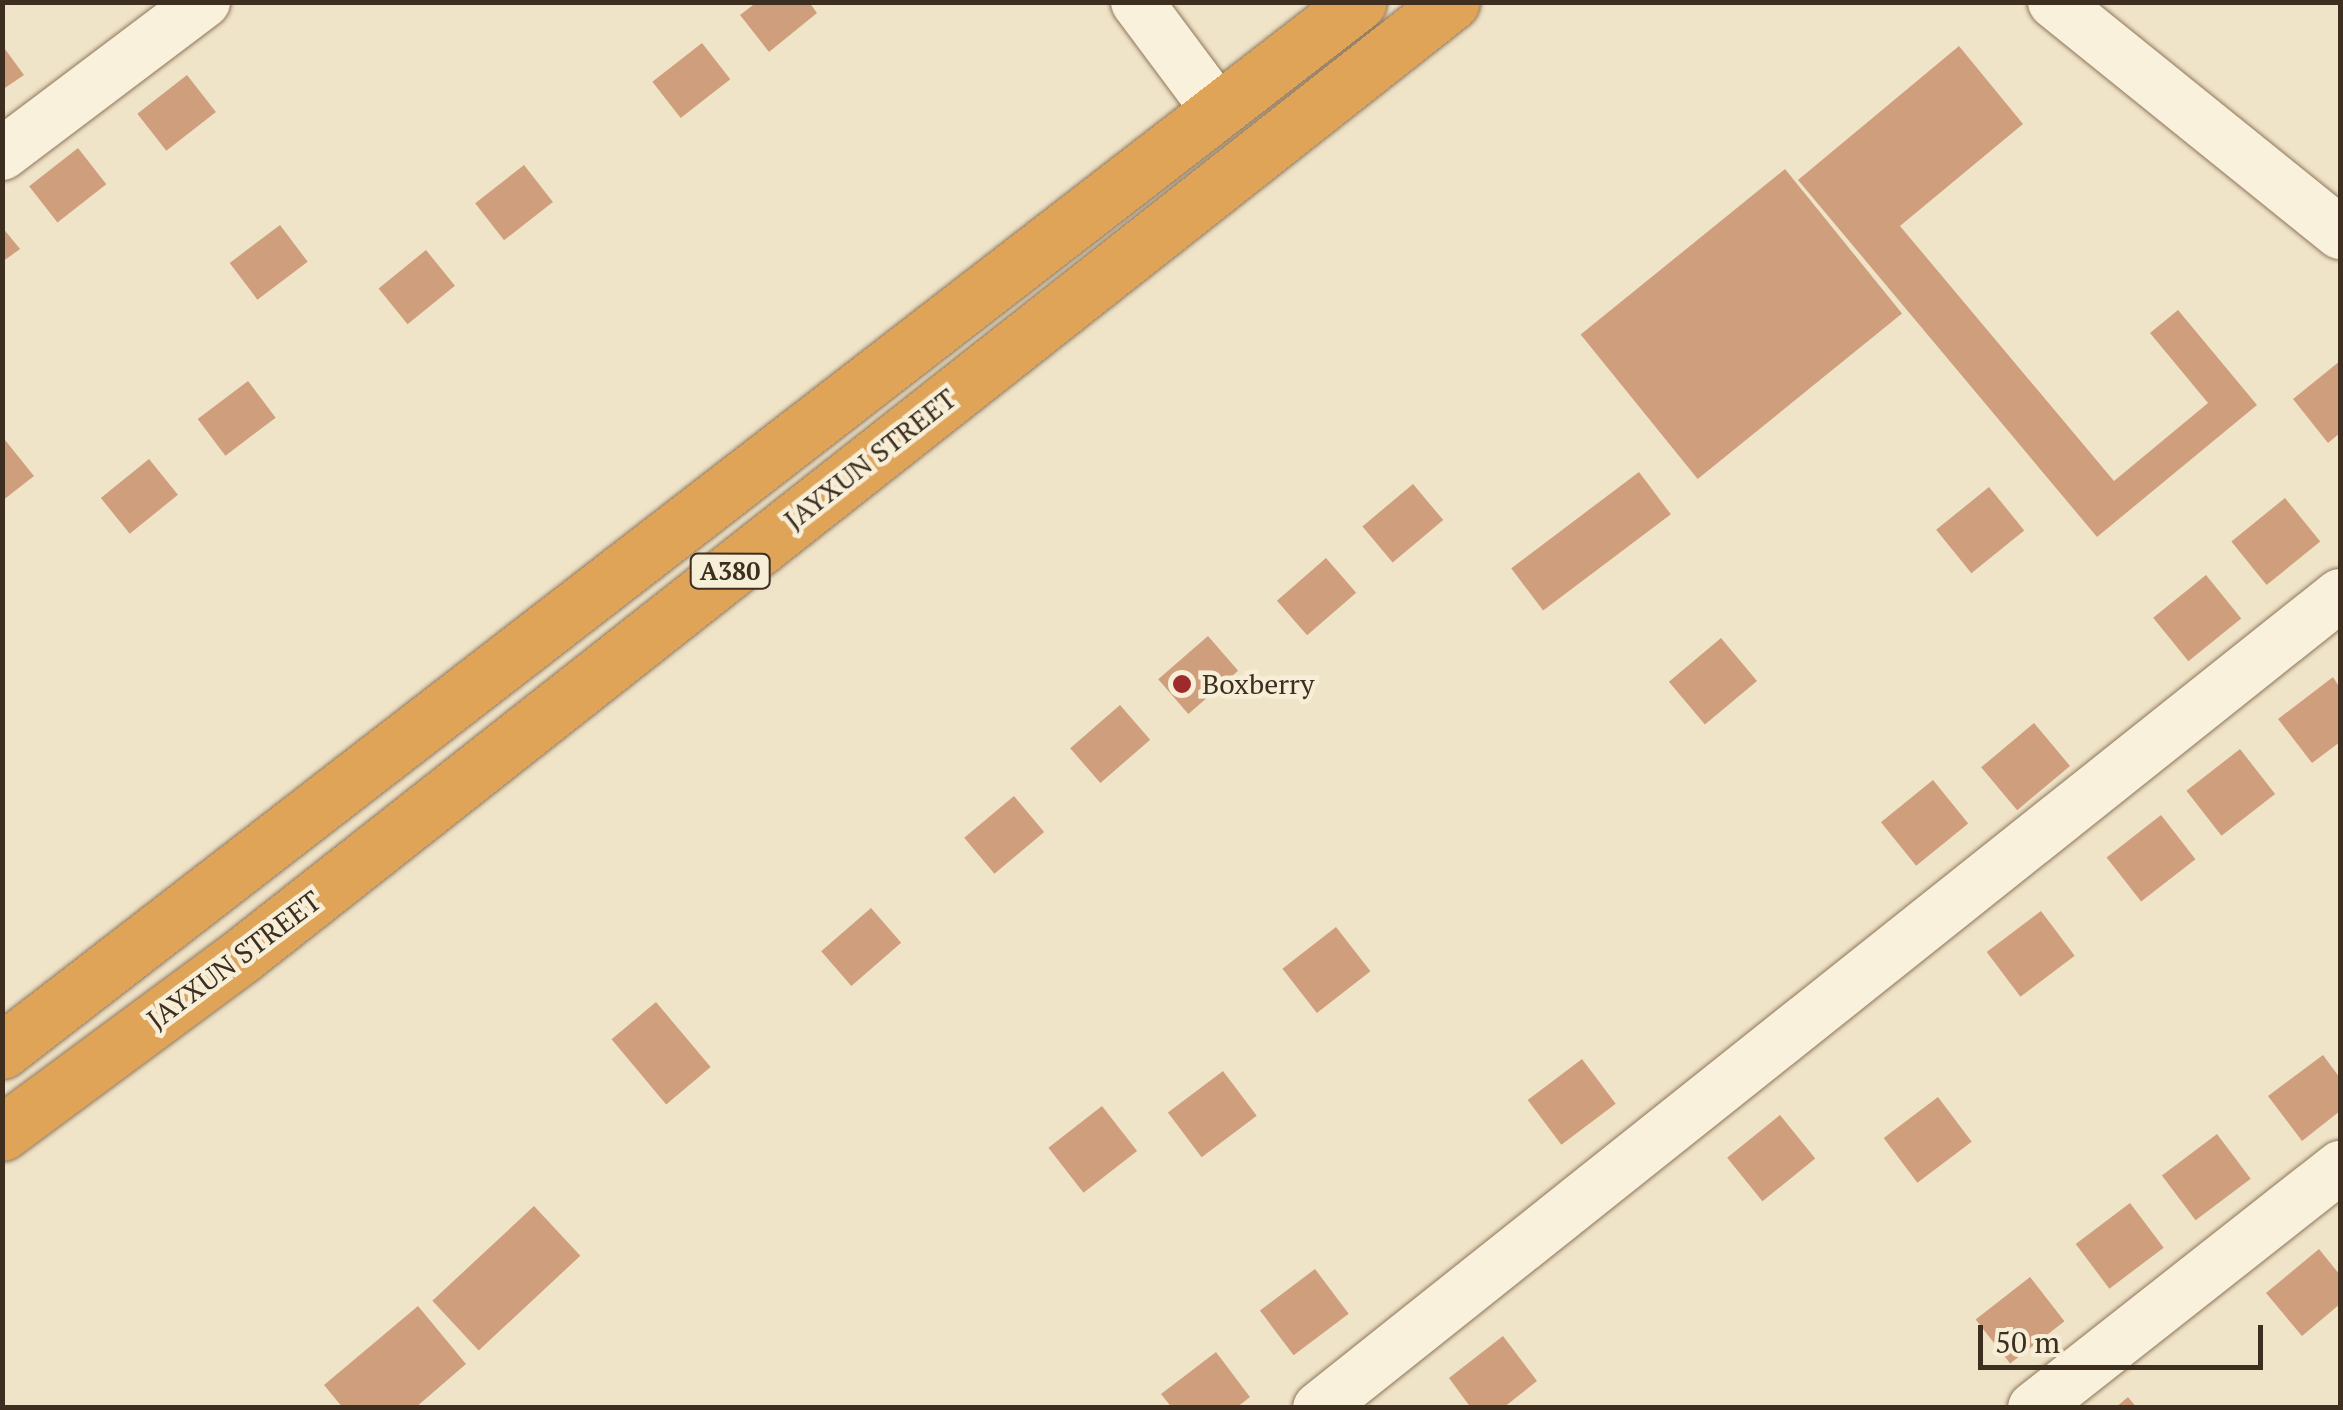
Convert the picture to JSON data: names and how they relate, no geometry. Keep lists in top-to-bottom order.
{
  "streets": {
    "highway": ["JAYXUN STREET", "A380"]
  },
  "places": ["Boxberry"],
  "scale_bar": "50 m"
}
